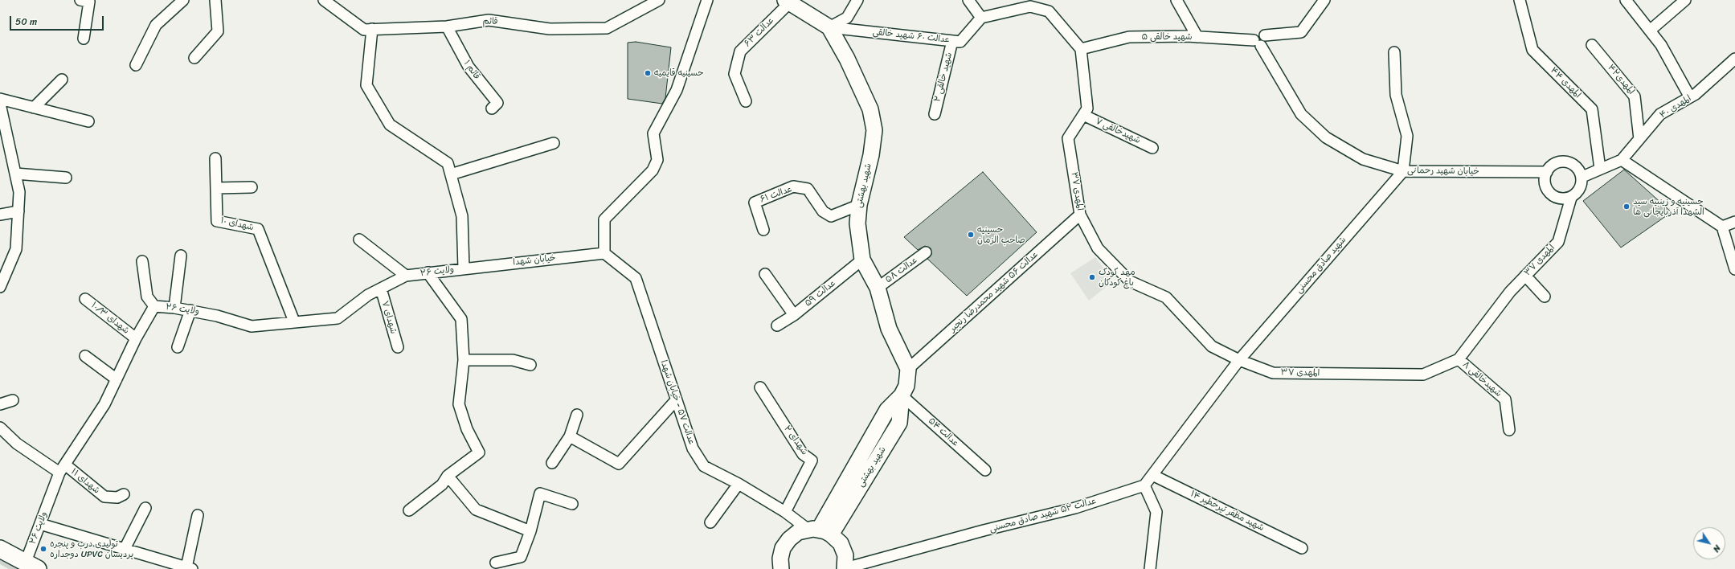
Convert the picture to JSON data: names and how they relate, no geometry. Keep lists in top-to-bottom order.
{
  "streets": {
    "main road": ["شهید بهشتی"],
    "street": [
      "قائم",
      "عدالت ۶۳",
      "عدالت ۶۰ شهید خالقی",
      "شهید خالقی ۵",
      "قائم ۱",
      "شهید خالقی ۲",
      "المهدی۴۲",
      "المهدی ۴۴",
      "المهدی ۴۰",
      "شهیدخالقی ۷",
      "خیابان شهید رحمانی",
      "المهدی ۳۷",
      "عدالت ۶۱",
      "شهدای ۱۰",
      "خیابان شهدا",
      "شهید صادق محسنی",
      "عدالت ۵۸",
      "ولایت ۲۶",
      "عدالت ۵۶ شهید محمدرضا رنجبر",
      "عدالت ۵۹",
      "شهدای ۷",
      "شهدای ۱۰/۳",
      "شهیدخالقی ۸",
      "عدالت ۵۷ - خیابان شهدا",
      "عدالت ۵۴",
      "شهدای ۲",
      "شهدای ۱۱",
      "شهید مظفر تیرخطیر ۱۴",
      "عدالت ۵۲ شهید صادق محسنی"
    ]
  },
  "crossings": [
    ["قائم", "قائم ۱"],
    ["عدالت ۶۳", "شهید بهشتی"],
    ["عدالت ۶۰ شهید خالقی", "شهید خالقی ۲"],
    ["عدالت ۶۰ شهید خالقی", "شهید بهشتی"],
    ["شهید خالقی ۵", "خیابان شهید رحمانی"],
    ["المهدی۴۲", "المهدی ۴۰"],
    ["شهیدخالقی ۷", "المهدی ۳۷"],
    ["خیابان شهید رحمانی", "المهدی ۳۷"],
    ["خیابان شهید رحمانی", "شهید صادق محسنی"],
    ["شهید بهشتی", "عدالت ۶۱"],
    ["شهید بهشتی", "عدالت ۵۸"],
    ["شهید بهشتی", "عدالت ۵۶ شهید محمدرضا رنجبر"],
    ["شهید بهشتی", "عدالت ۵۹"],
    ["شهید بهشتی", "عدالت ۵۷ - خیابان شهدا"],
    ["شهید بهشتی", "عدالت ۵۴"],
    ["المهدی ۳۷", "شهید صادق محسنی"],
    ["المهدی ۳۷", "عدالت ۵۶ شهید محمدرضا رنجبر"],
    ["المهدی ۳۷", "شهیدخالقی ۸"],
    ["شهدای ۱۰", "ولایت ۲۶"],
    ["خیابان شهدا", "ولایت ۲۶"],
    ["خیابان شهدا", "عدالت ۵۷ - خیابان شهدا"],
    ["ولایت ۲۶", "شهدای ۷"],
    ["ولایت ۲۶", "شهدای ۱۰/۳"],
    ["ولایت ۲۶", "شهدای ۱۱"],
    ["عدالت ۵۷ - خیابان شهدا", "شهدای ۲"]
  ],
  "places": [
    "حسینیه قایمیه",
    "حسینیه و زینبیه سید الشهدا آذربایجانی ها",
    "حسینیه صاحب الزمان",
    "مهد کودک باغ کودکان",
    "تولیدی درب و پنجره دوجداره UPVC پردیسان"
  ],
  "scale_bar": "50 m",
  "north": "bottom right"
}
